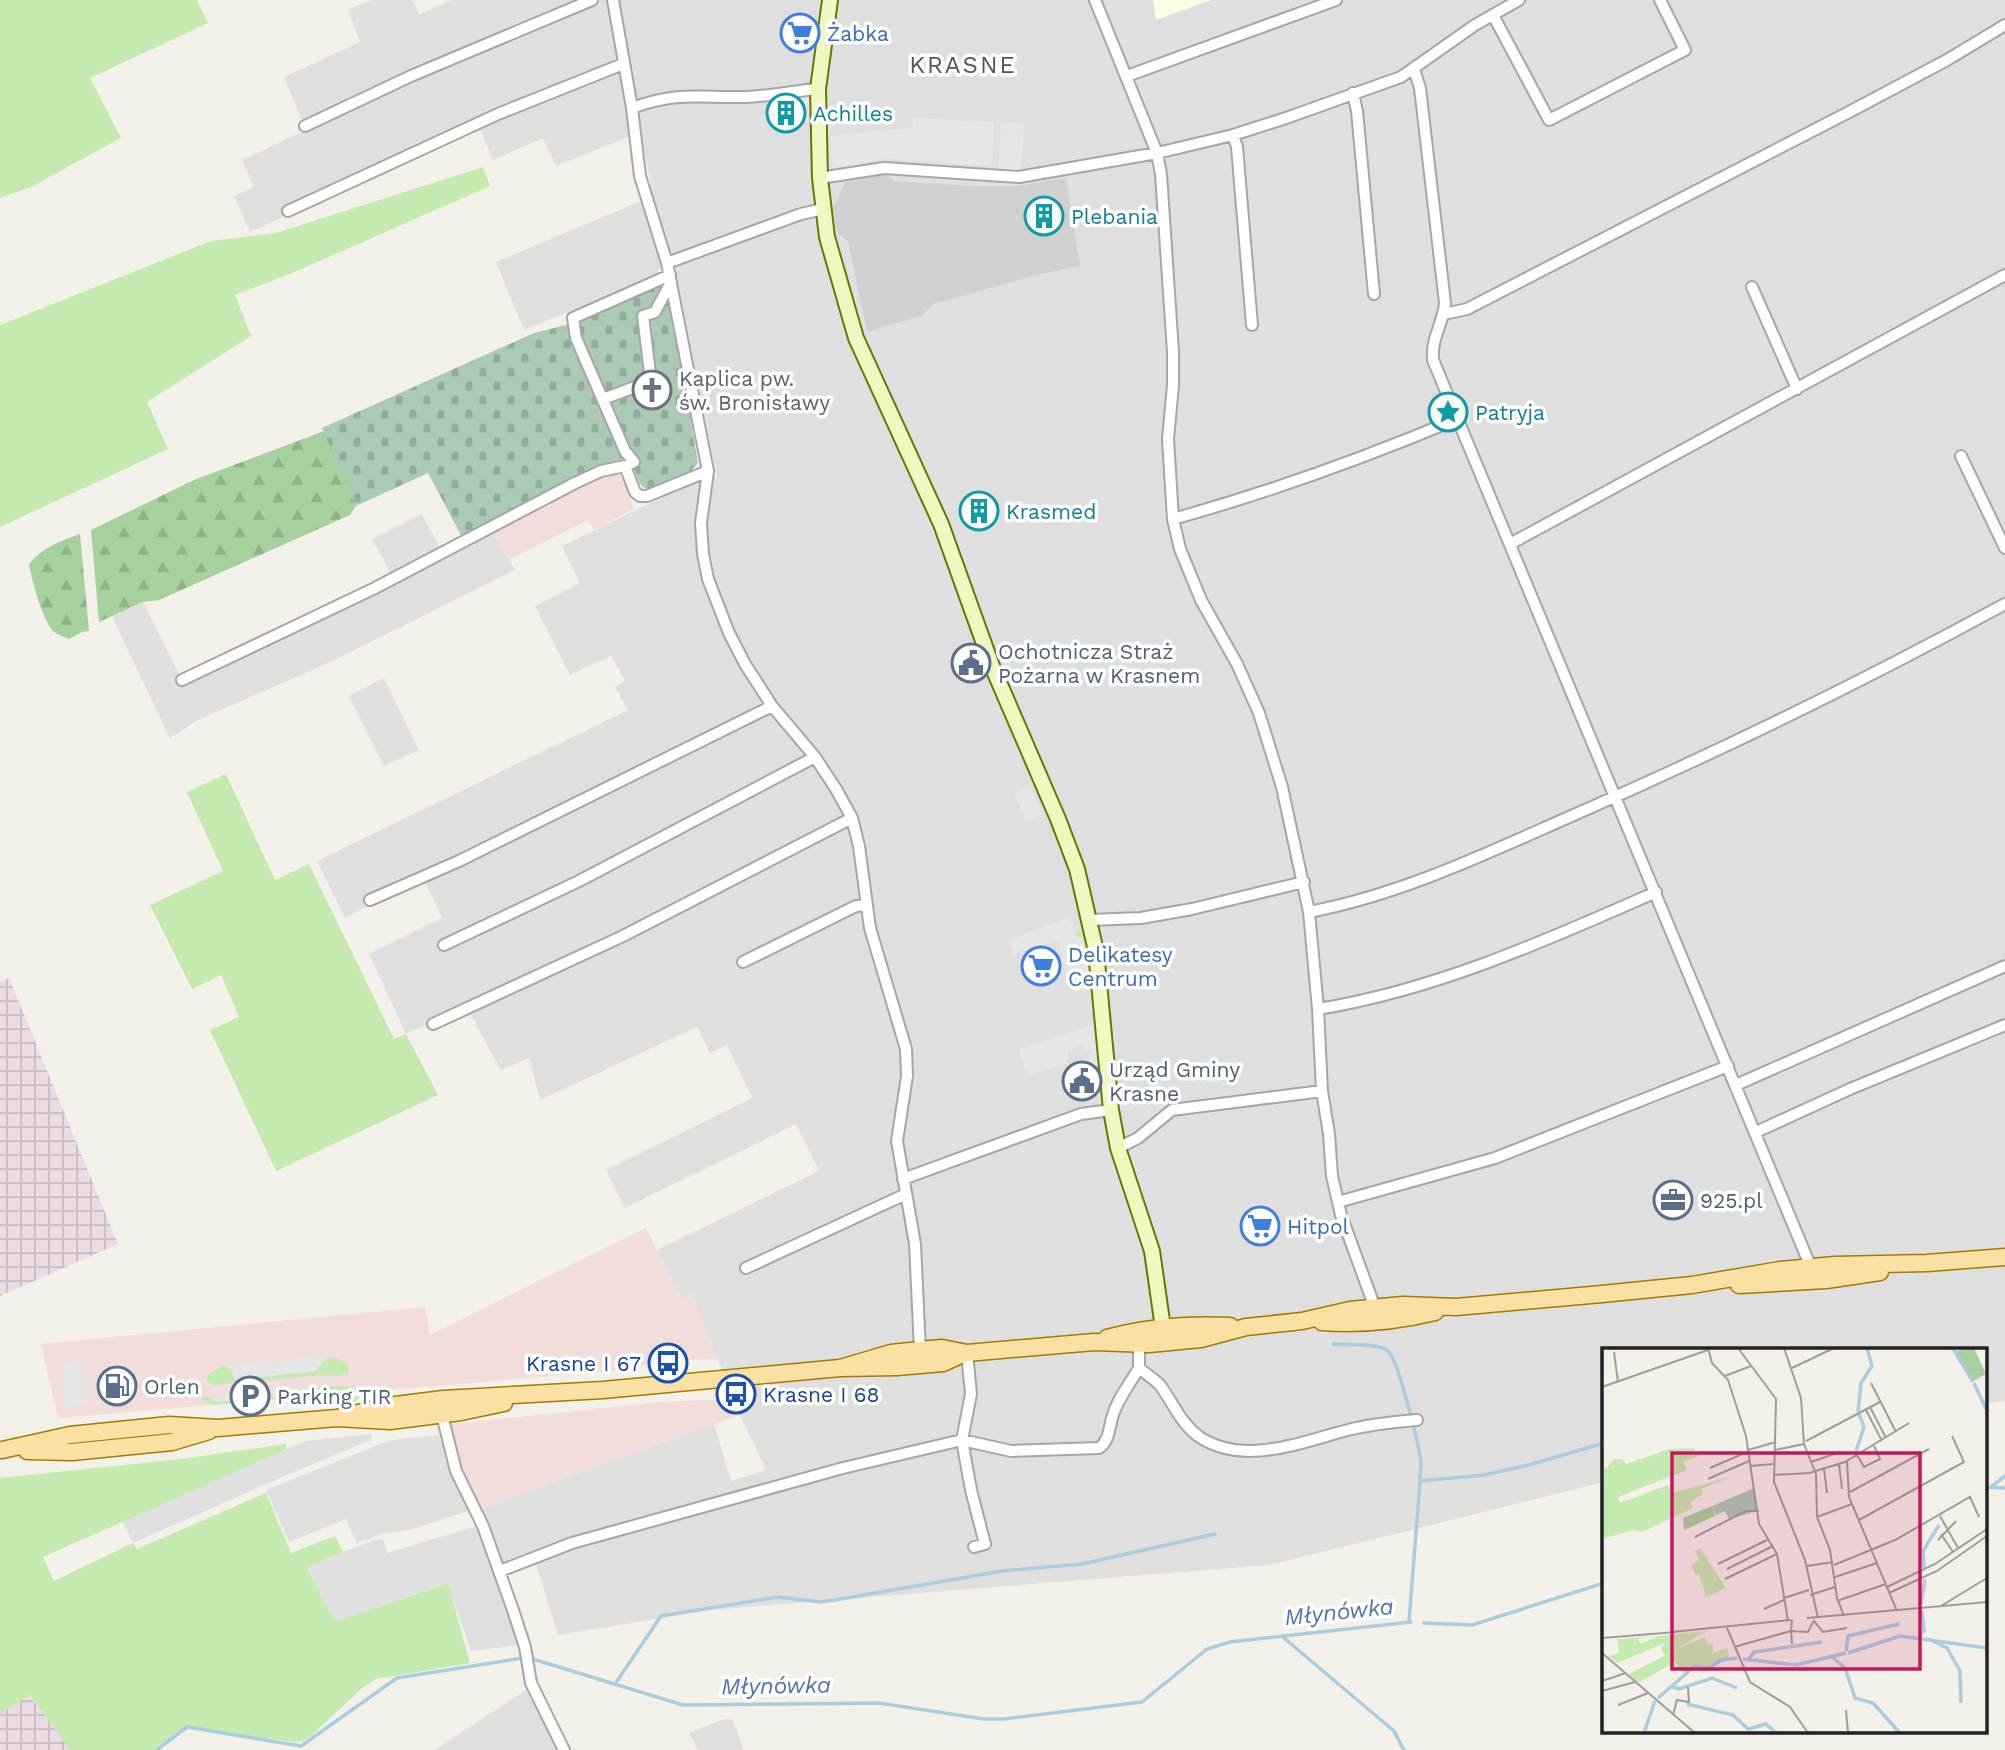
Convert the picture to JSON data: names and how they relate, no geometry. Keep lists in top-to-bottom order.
{
  "districts": ["KRASNE"],
  "water": ["Młynówka"],
  "places": {
    "supermarket": ["Żabka", "Delikatesy Centrum", "Hitpol"],
    "building": ["Achilles", "Plebania", "Krasmed"],
    "church": ["Kaplica pw. św. Bronisławy"],
    "place": ["Patryja"],
    "public building": ["Ochotnicza Straż Pożarna w Krasnem", "Urząd Gminy Krasne"],
    "office": ["925.pl"],
    "bus stop": ["Krasne I 67", "Krasne I 68"],
    "fuel station": ["Orlen"],
    "parking": ["Parking TIR"]
  }
}
